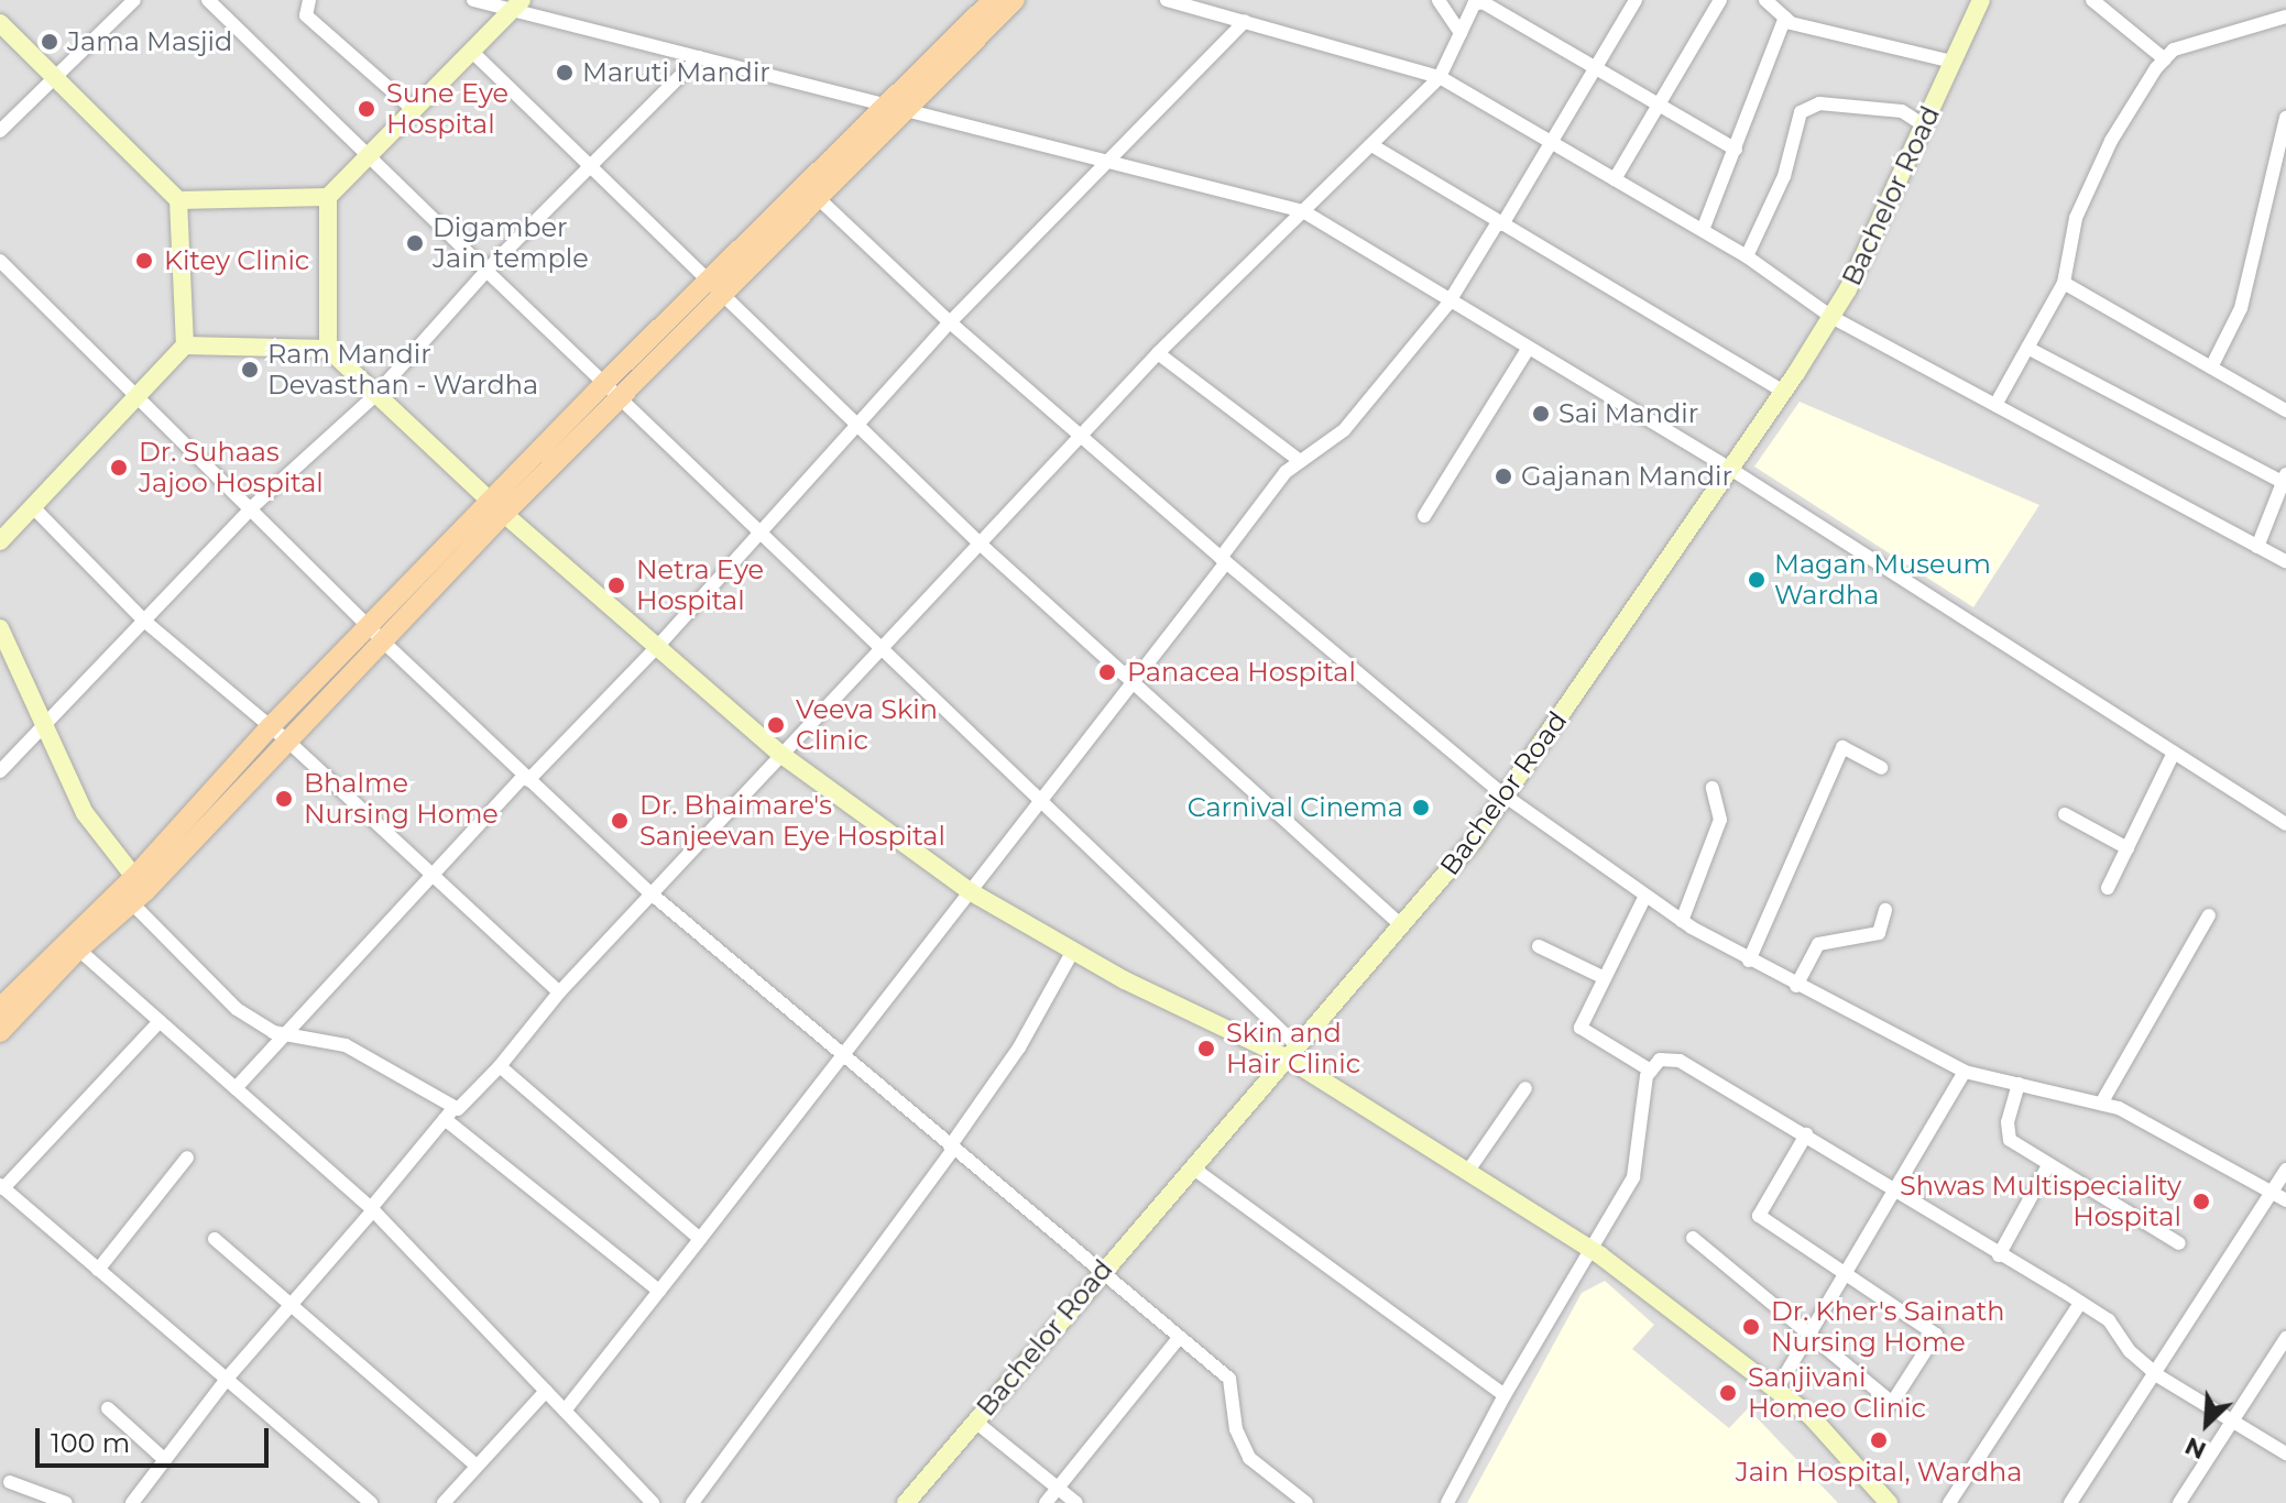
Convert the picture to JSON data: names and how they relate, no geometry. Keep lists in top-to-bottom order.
{
  "streets": {
    "street": ["Bachelor Road"]
  },
  "places": [
    "Jama Masjid",
    "Maruti Mandir",
    "Sune Eye Hospital",
    "Digamber Jain temple",
    "Kitey Clinic",
    "Ram Mandir Devasthan - Wardha",
    "Sai Mandir",
    "Dr. Suhaas Jajoo Hospital",
    "Gajanan Mandir",
    "Magan Museum Wardha",
    "Netra Eye Hospital",
    "Panacea Hospital",
    "Veeva Skin Clinic",
    "Bhalme Nursing Home",
    "Carnival Cinema",
    "Dr. Bhaimare's Sanjeevan Eye Hospital",
    "Skin and Hair Clinic",
    "Shwas Multispeciality Hospital",
    "Dr. Kher's Sainath Nursing Home",
    "Sanjivani Homeo Clinic",
    "Jain Hospital, Wardha"
  ],
  "scale_bar": "100 m",
  "north": "bottom left"
}
